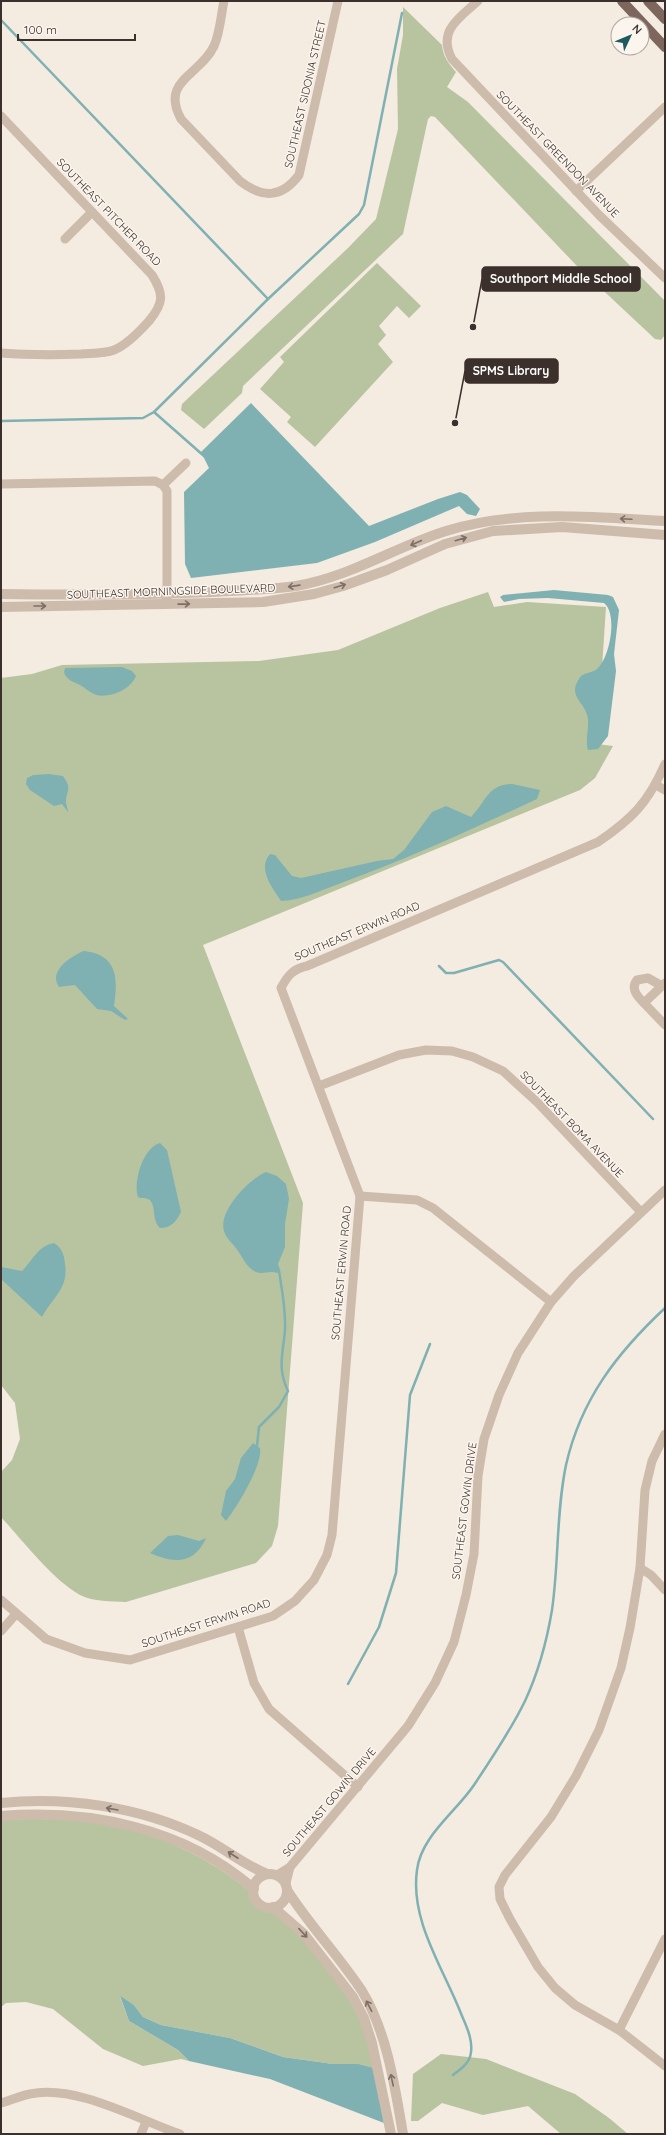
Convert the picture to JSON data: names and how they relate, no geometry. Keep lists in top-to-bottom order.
{
  "streets": {
    "street": [
      "SOUTHEAST SIDONIA STREET",
      "SOUTHEAST GREENDON AVENUE",
      "SOUTHEAST PITCHER ROAD",
      "SOUTHEAST MORNINGSIDE BOULEVARD",
      "SOUTHEAST ERWIN ROAD",
      "SOUTHEAST BOMA AVENUE",
      "SOUTHEAST GOWIN DRIVE"
    ]
  },
  "crossings": [
    ["SOUTHEAST ERWIN ROAD", "SOUTHEAST BOMA AVENUE"],
    ["SOUTHEAST BOMA AVENUE", "SOUTHEAST GOWIN DRIVE"]
  ],
  "places": ["Southport Middle School", "SPMS Library"],
  "scale_bar": "100 m",
  "north": "top right"
}
